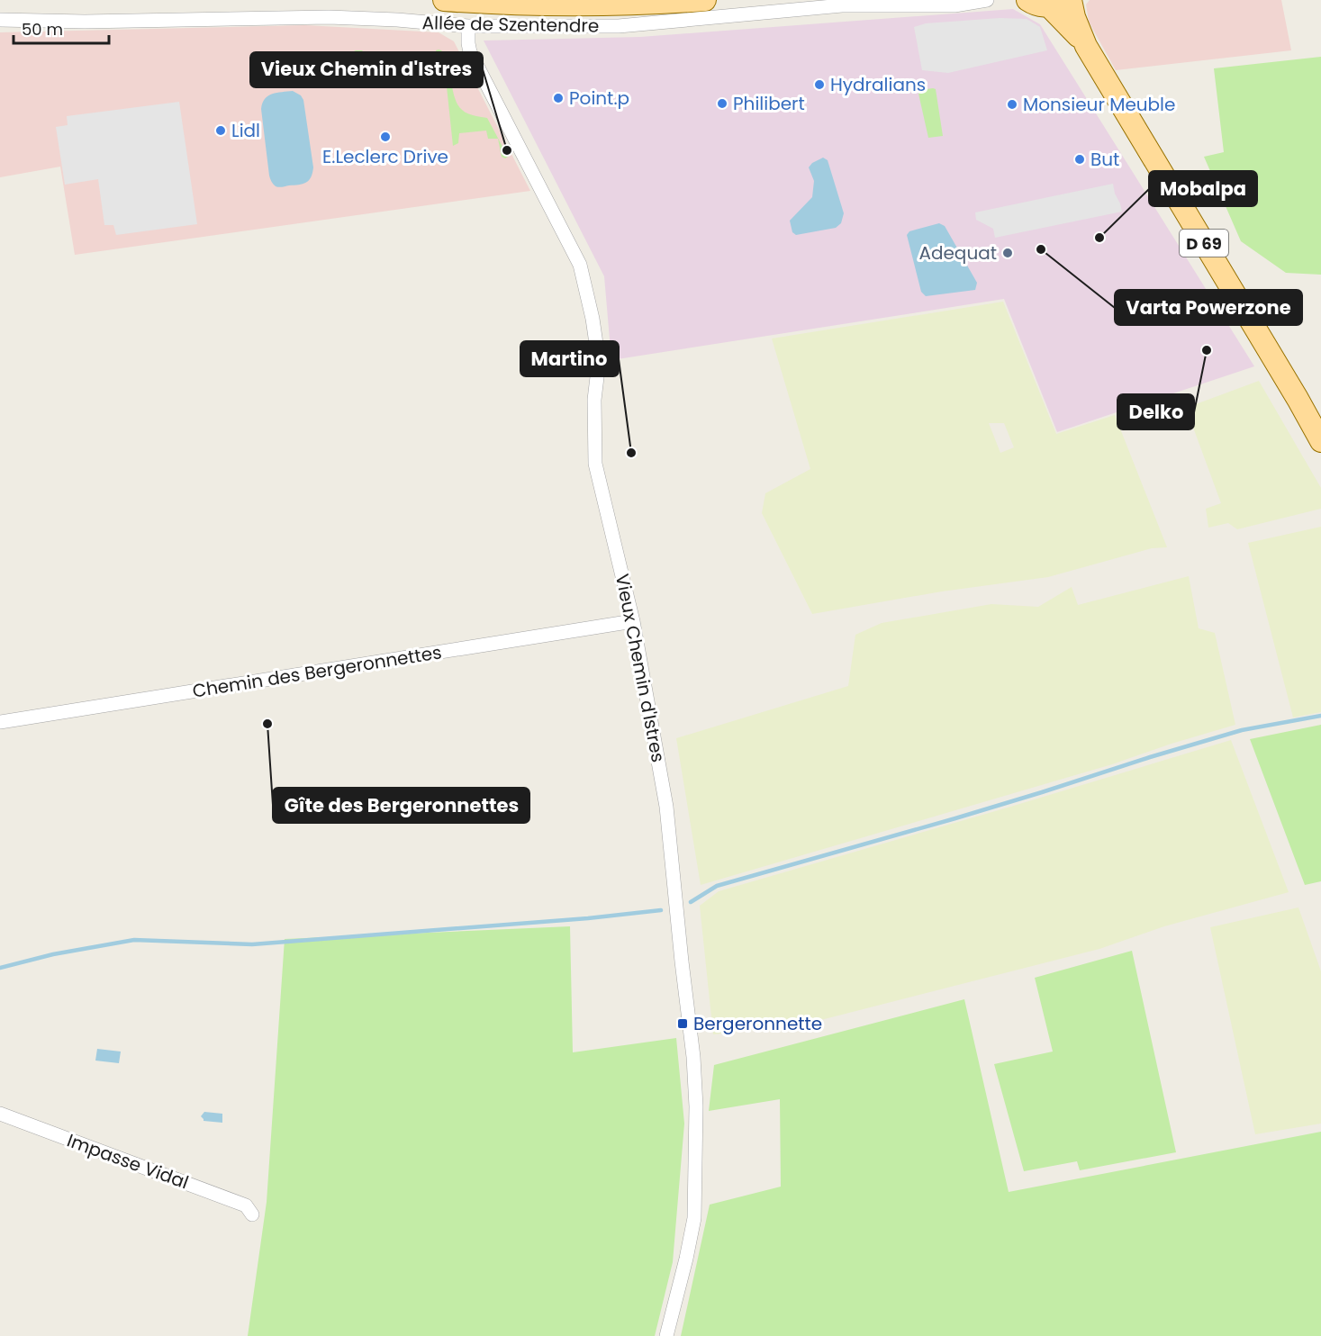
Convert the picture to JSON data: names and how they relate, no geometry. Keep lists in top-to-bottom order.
{
  "streets": {
    "main road": ["D 69"],
    "street": [
      "Allée de Szentendre",
      "Vieux Chemin d'Istres",
      "Chemin des Bergeronnettes",
      "Impasse Vidal"
    ]
  },
  "crossings": [
    ["Allée de Szentendre", "Vieux Chemin d'Istres"],
    ["Vieux Chemin d'Istres", "Chemin des Bergeronnettes"]
  ],
  "places": {
    "other": [
      "Hydralians",
      "Point.p",
      "Philibert",
      "Monsieur Meuble",
      "Lidl",
      "E.Leclerc Drive",
      "Vieux Chemin d'Istres",
      "But",
      "Mobalpa",
      "Varta Powerzone",
      "Adequat",
      "Delko",
      "Martino",
      "Gîte des Bergeronnettes"
    ],
    "transit": ["Bergeronnette"]
  },
  "scale_bar": "50 m"
}
